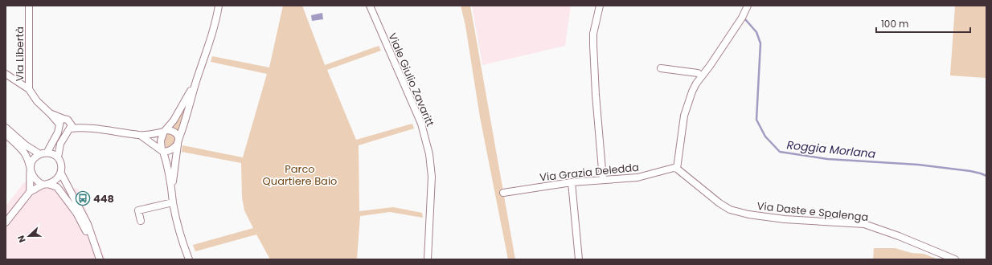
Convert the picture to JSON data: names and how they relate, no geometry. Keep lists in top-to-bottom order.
{
  "streets": {
    "street": [
      "Via Libertà",
      "Viale Giulio Zavaritt",
      "Via Grazia Deledda",
      "Via Daste e Spalenga"
    ]
  },
  "crossings": [
    ["Via Grazia Deledda", "Via Daste e Spalenga"]
  ],
  "water": ["Roggia Morlana"],
  "parks": ["Parco Quartiere Baio"],
  "places": {
    "bus stop": ["448"]
  },
  "scale_bar": "100 m",
  "north": "left"
}
